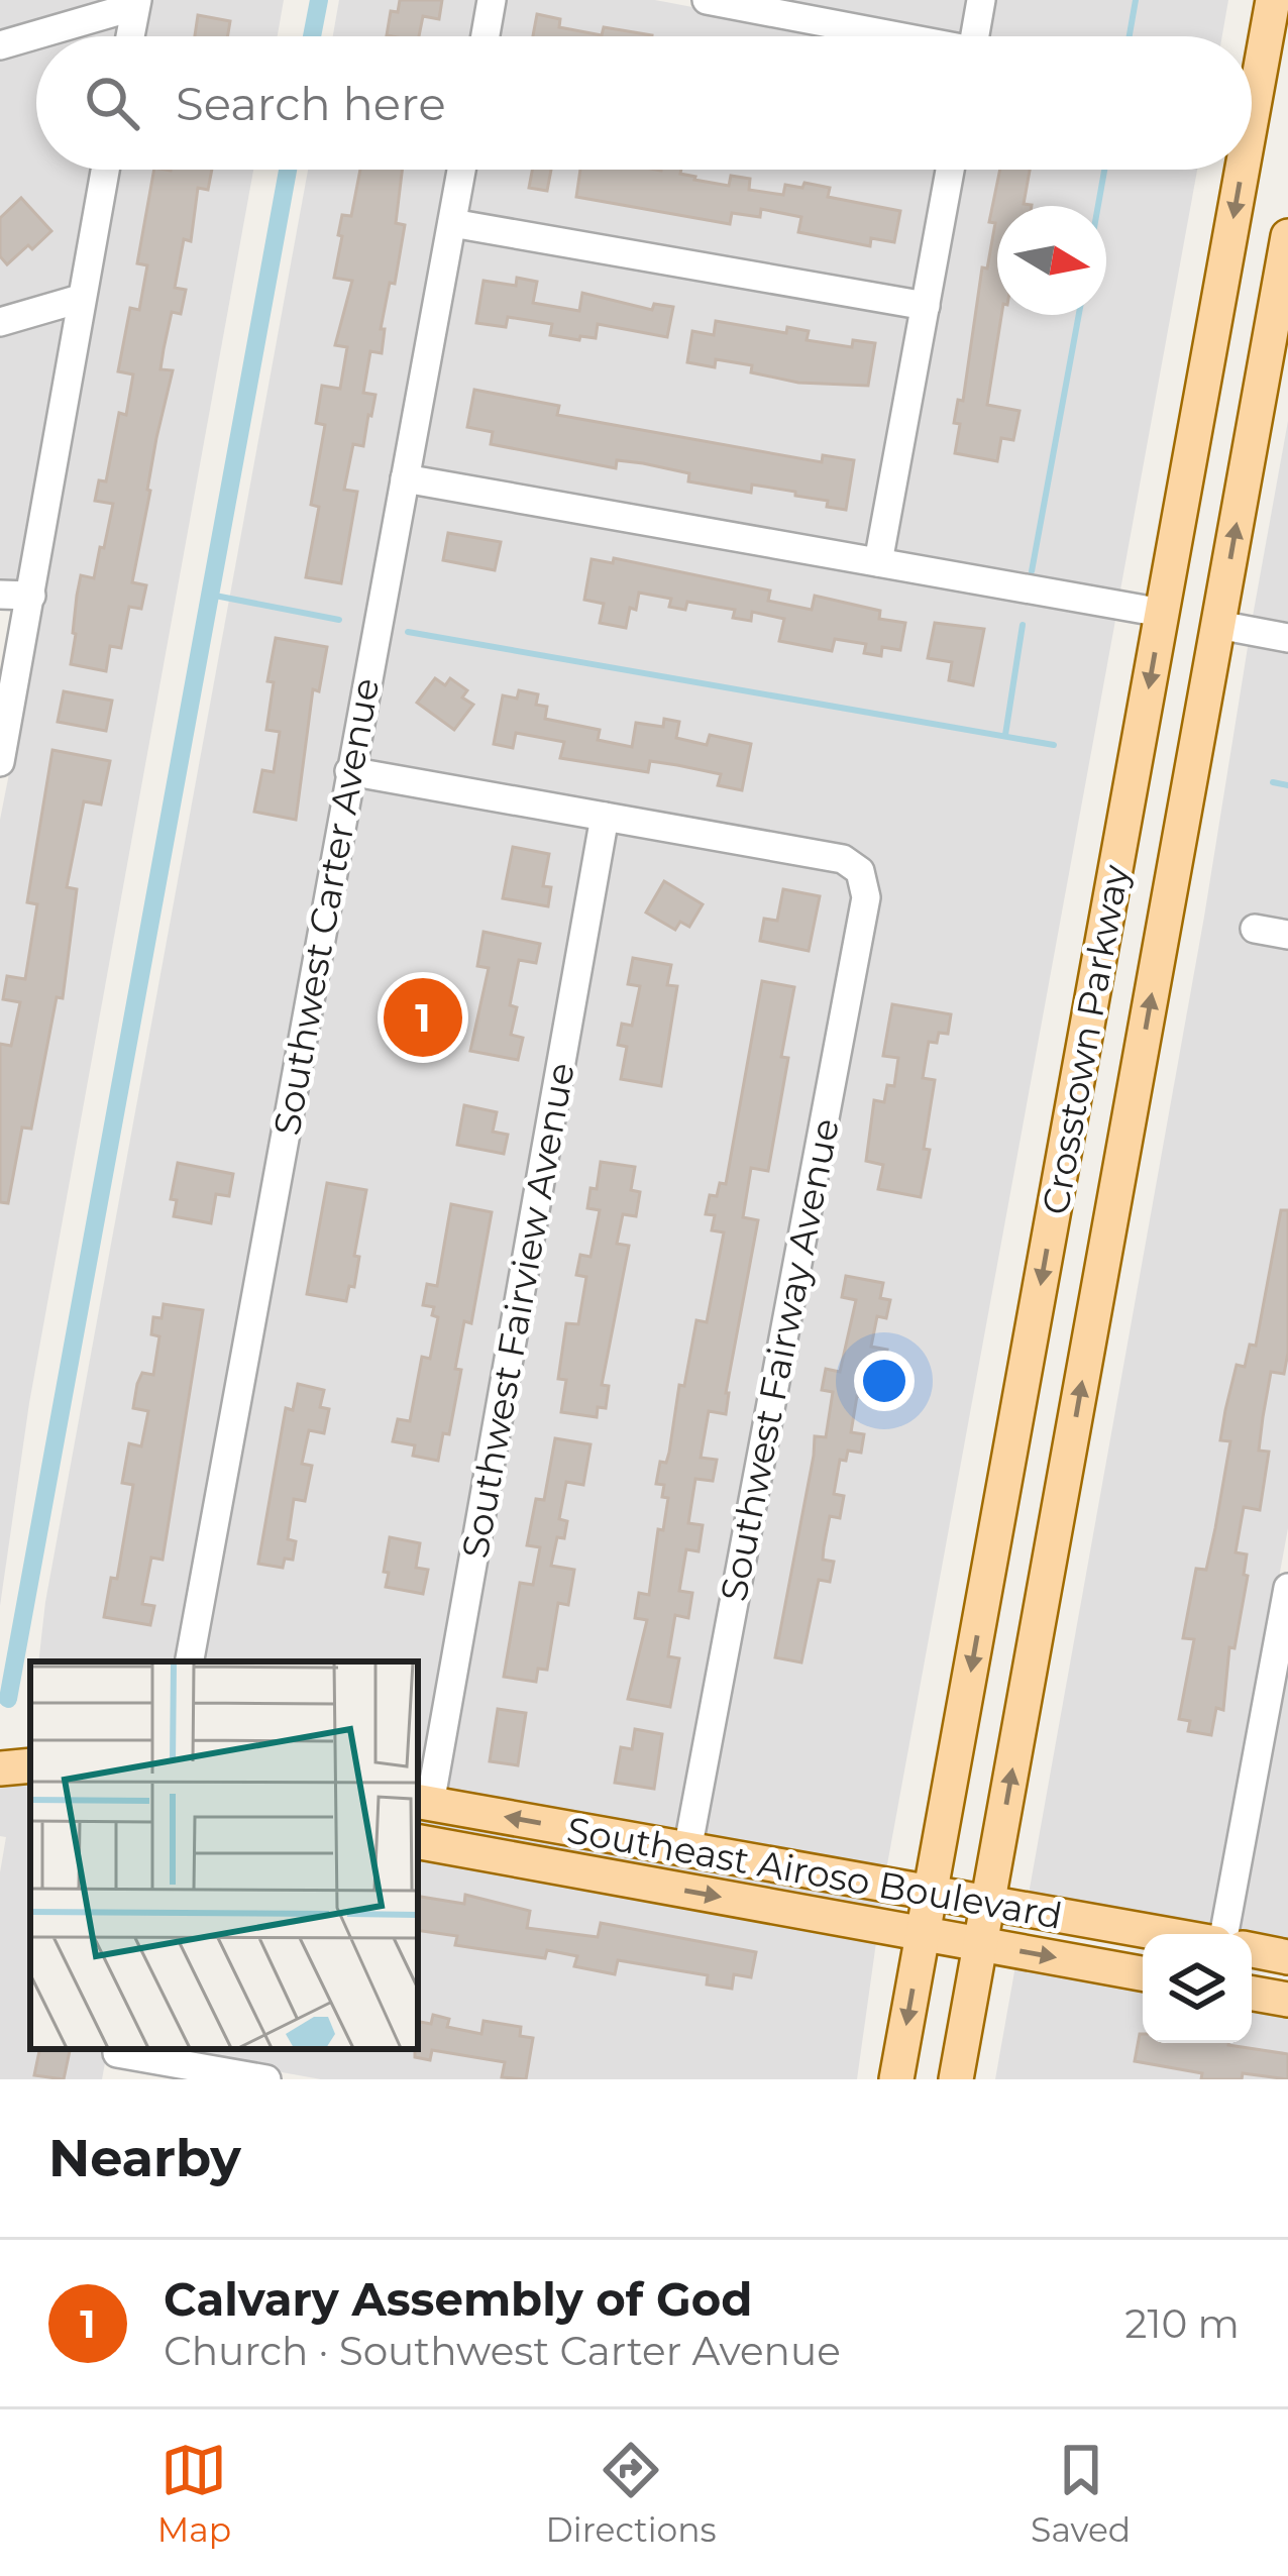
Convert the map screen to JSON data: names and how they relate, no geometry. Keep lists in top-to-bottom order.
{
  "streets": {
    "main road": ["Crosstown Parkway", "Southeast Airoso Boulevard"],
    "street": ["Southwest Carter Avenue", "Southwest Fairview Avenue", "Southwest Fairway Avenue"]
  },
  "crossings": [
    ["Crosstown Parkway", "Southeast Airoso Boulevard"],
    ["Southwest Fairview Avenue", "Southwest Fairway Avenue"],
    ["Southwest Fairview Avenue", "Southeast Airoso Boulevard"],
    ["Southwest Fairway Avenue", "Southeast Airoso Boulevard"]
  ],
  "north": "right",
  "page": {
    "search": "Search here",
    "pins": "1",
    "heading": "Nearby",
    "list": [
      {
        "mark": "1",
        "name": "Calvary Assembly of God",
        "note": "Church · Southwest Carter Avenue",
        "value": "210 m"
      }
    ],
    "nav": ["Map", "Directions", "Saved"]
  }
}
